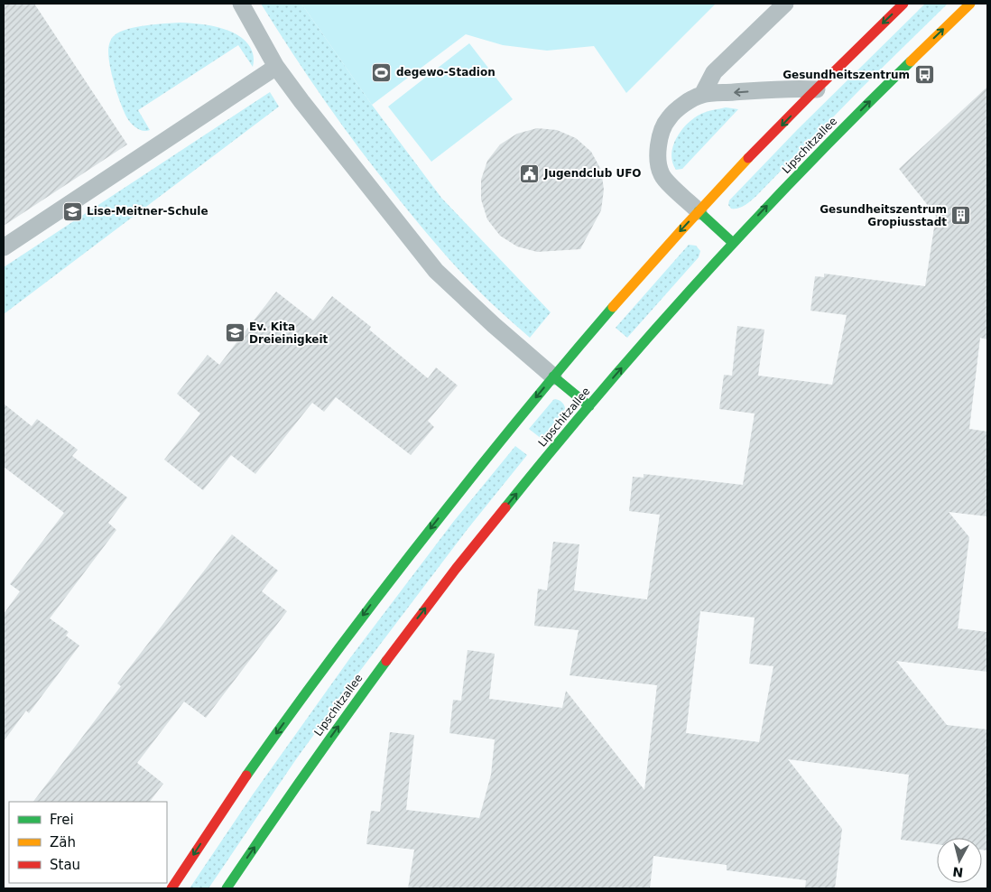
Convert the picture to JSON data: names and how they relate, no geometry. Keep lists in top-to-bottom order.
{
  "streets": {
    "street": ["Lipschitzallee"]
  },
  "places": {
    "sports": ["degewo-Stadion"],
    "bus stop": ["Gesundheitszentrum"],
    "public building": ["Jugendclub UFO"],
    "school or university": ["Lise-Meitner-Schule", "Ev. Kita Dreieinigkeit"],
    "building": ["Gesundheitszentrum Gropiusstadt"]
  },
  "legend": ["Frei", "Zäh", "Stau"],
  "north": "bottom"
}
